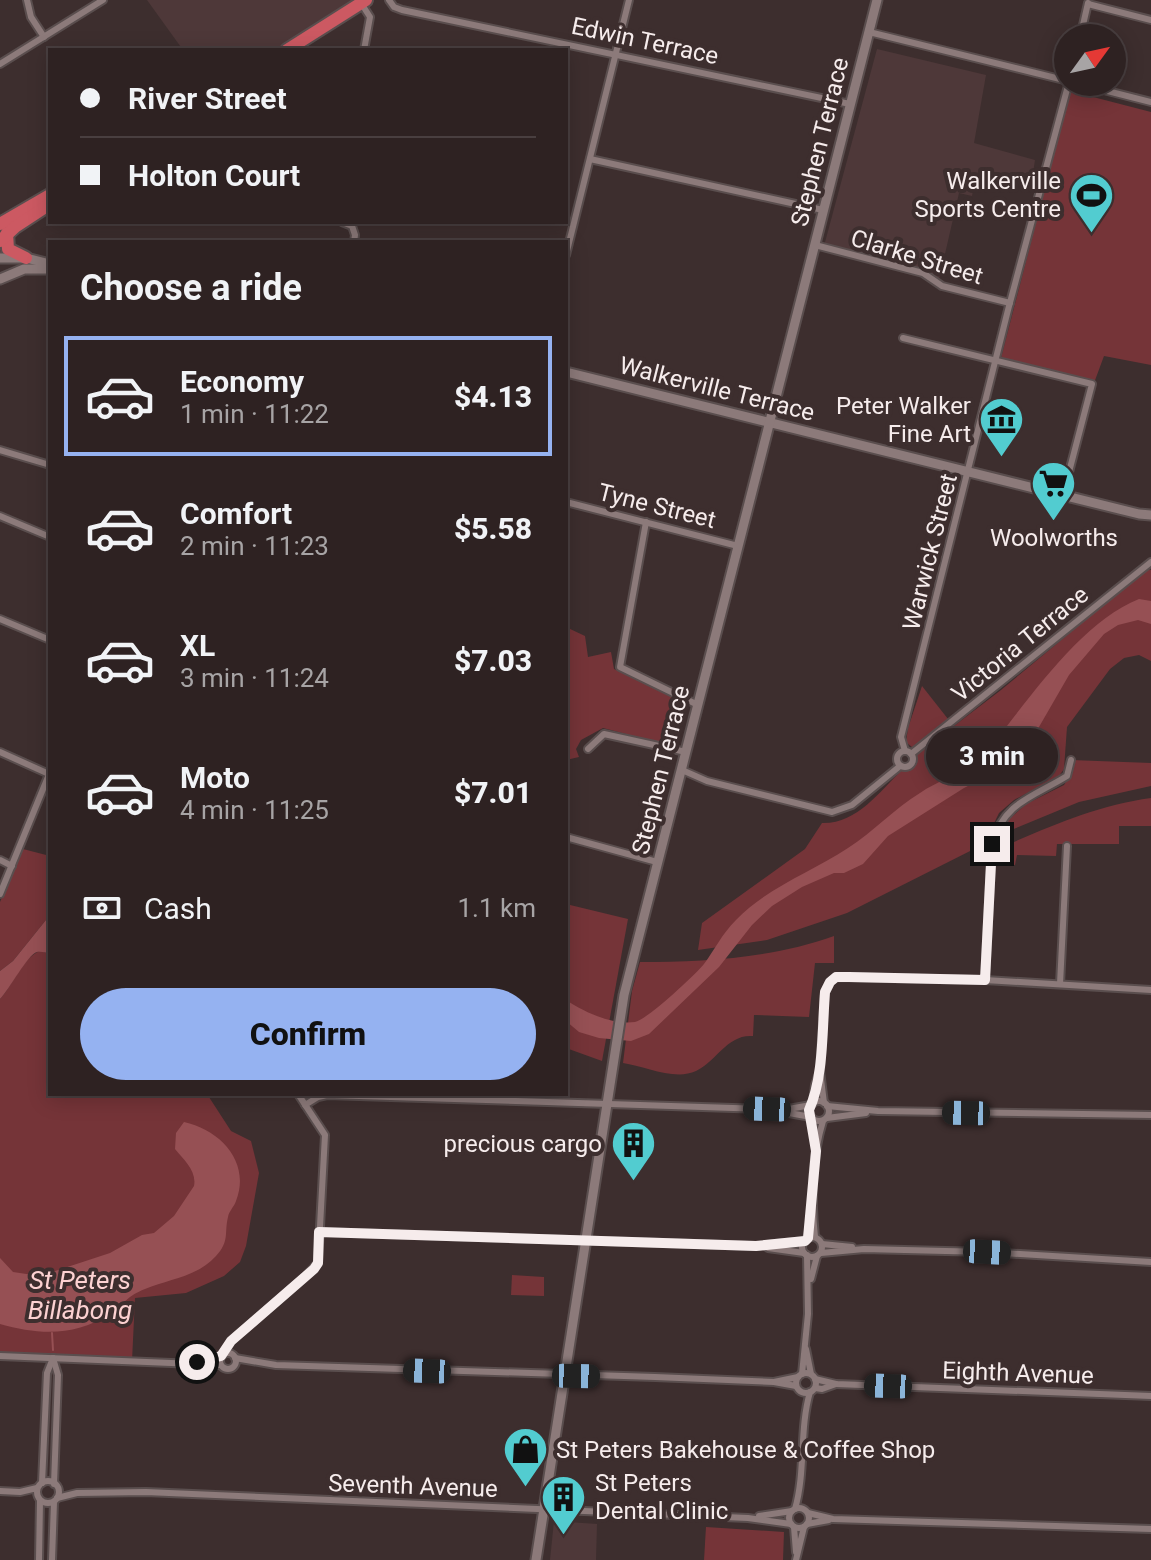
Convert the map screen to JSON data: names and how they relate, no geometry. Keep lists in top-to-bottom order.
{
  "streets": {
    "main road": ["Stephen Terrace", "Walkerville Terrace"],
    "street": [
      "Edwin Terrace",
      "Clarke Street",
      "Tyne Street",
      "Warwick Street",
      "Victoria Terrace",
      "Eighth Avenue",
      "Seventh Avenue"
    ]
  },
  "crossings": [
    ["Edwin Terrace", "Stephen Terrace"],
    ["Stephen Terrace", "Clarke Street"],
    ["Stephen Terrace", "Walkerville Terrace"],
    ["Stephen Terrace", "Tyne Street"],
    ["Stephen Terrace", "Seventh Avenue"],
    ["Clarke Street", "Warwick Street"],
    ["Walkerville Terrace", "Warwick Street"],
    ["Warwick Street", "Victoria Terrace"]
  ],
  "water": ["St Peters Billabong"],
  "places": {
    "sports": ["Walkerville Sports Centre"],
    "museum": ["Peter Walker Fine Art"],
    "supermarket": ["Woolworths"],
    "building": ["precious cargo", "St Peters Dental Clinic"],
    "shop": ["St Peters Bakehouse & Coffee Shop"]
  },
  "north": "top right",
  "page": {
    "banner": ["River Street", "Holton Court"],
    "heading": "Choose a ride",
    "list": [
      {
        "name": "Economy",
        "note": "1 min · 11:22",
        "value": "$4.13"
      },
      {
        "name": "Comfort",
        "note": "2 min · 11:23",
        "value": "$5.58"
      },
      {
        "name": "XL",
        "note": "3 min · 11:24",
        "value": "$7.03"
      },
      {
        "name": "Moto",
        "note": "4 min · 11:25",
        "value": "$7.01"
      }
    ],
    "bubble": "3 min",
    "pay": ["Cash", "1.1 km"],
    "buttons": "Confirm"
  }
}
